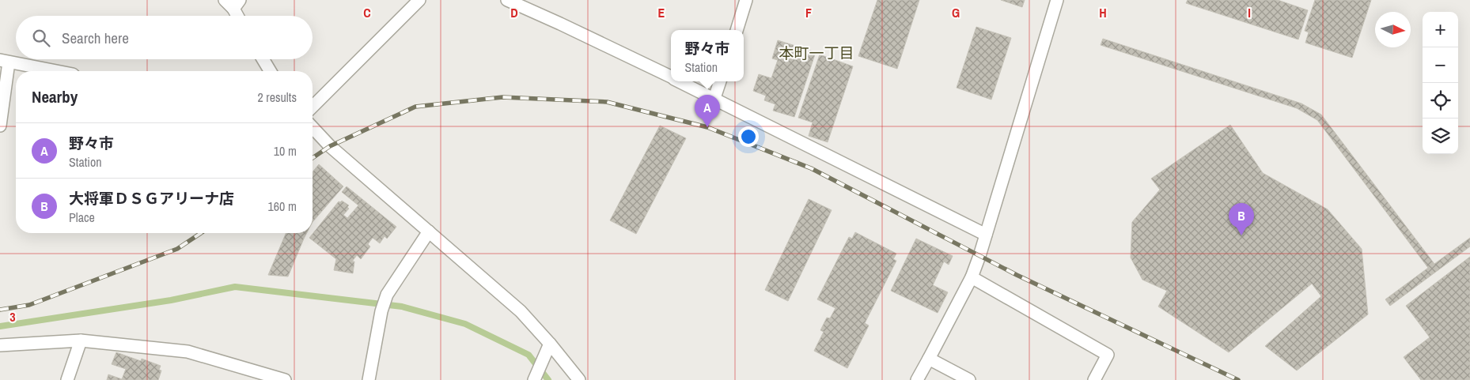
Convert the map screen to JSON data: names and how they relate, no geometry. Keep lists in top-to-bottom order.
{
  "districts": ["本町一丁目"],
  "north": "right",
  "page": {
    "map_buttons": ["+", "−"],
    "search": "Search here",
    "popup": ["野々市", "Station"],
    "heading": ["Nearby", "2 results"],
    "pins": ["A", "B"],
    "list": [
      {
        "mark": "A",
        "name": "野々市",
        "note": "Station",
        "value": "10 m"
      },
      {
        "mark": "B",
        "name": "大将軍ＤＳＧアリーナ店",
        "note": "Place",
        "value": "160 m"
      }
    ]
  },
  "grid": {
    "columns": [
      "C",
      "D",
      "E",
      "F",
      "G",
      "H",
      "I"
    ],
    "rows": ["3"]
  }
}
